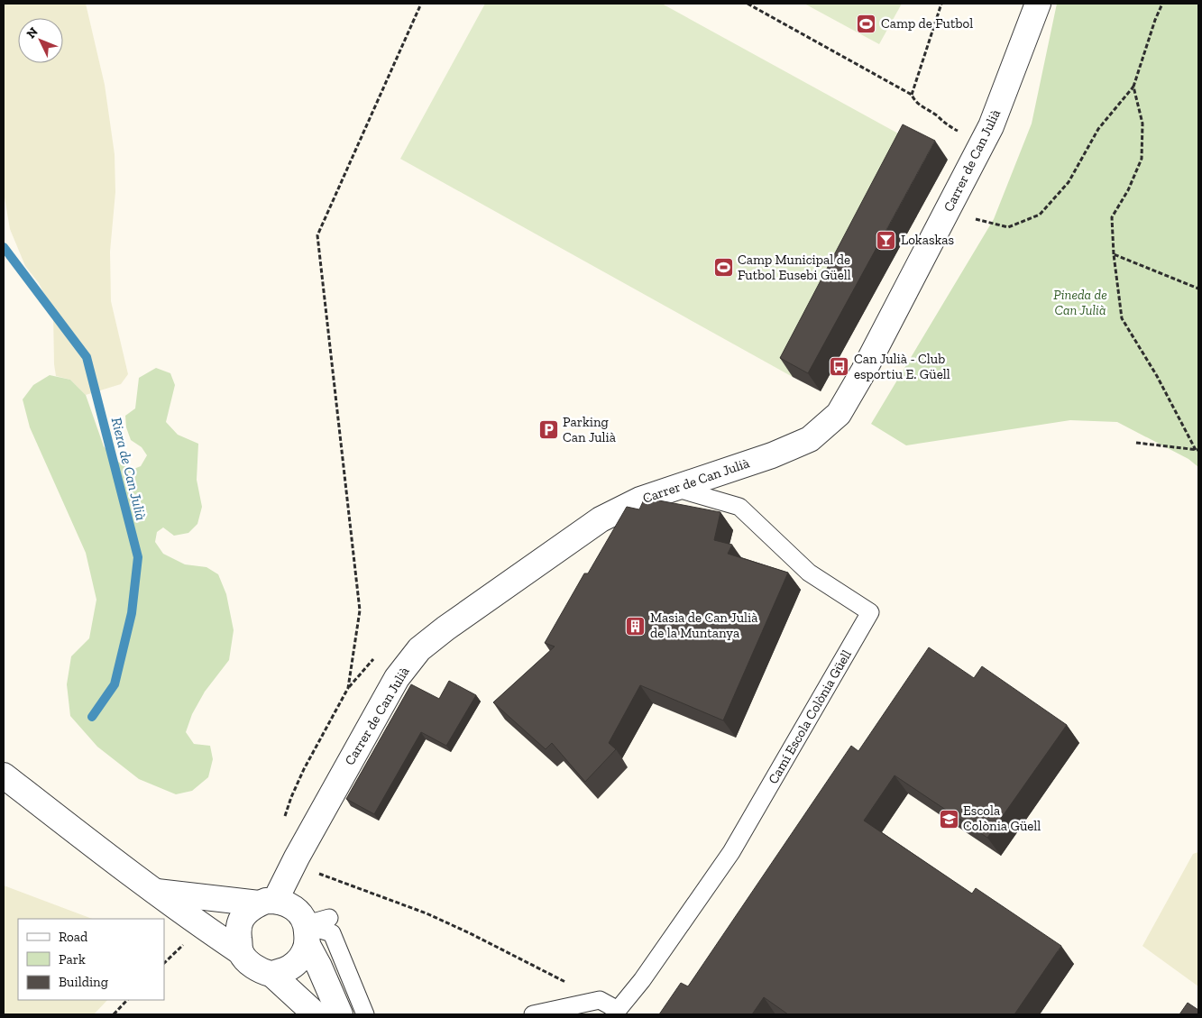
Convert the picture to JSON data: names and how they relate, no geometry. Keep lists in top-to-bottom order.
{
  "streets": {
    "street": ["Carrer de Can Julià"],
    "lane": ["Camí Escola Colònia Güell"]
  },
  "crossings": [
    ["Carrer de Can Julià", "Camí Escola Colònia Güell"]
  ],
  "water": ["Riera de Can Julià"],
  "parks": ["Pineda de Can Julià"],
  "places": {
    "sports": ["Camp de Futbol", "Camp Municipal de Futbol Eusebi Güell"],
    "bar": ["Lokaskas"],
    "bus stop": ["Can Julià - Club esportiu E. Güell"],
    "parking": ["Parking Can Julià"],
    "building": ["Masia de Can Julià de la Muntanya"],
    "school or university": ["Escola Colònia Güell"]
  },
  "legend": ["Road", "Park", "Building"],
  "north": "top left"
}
